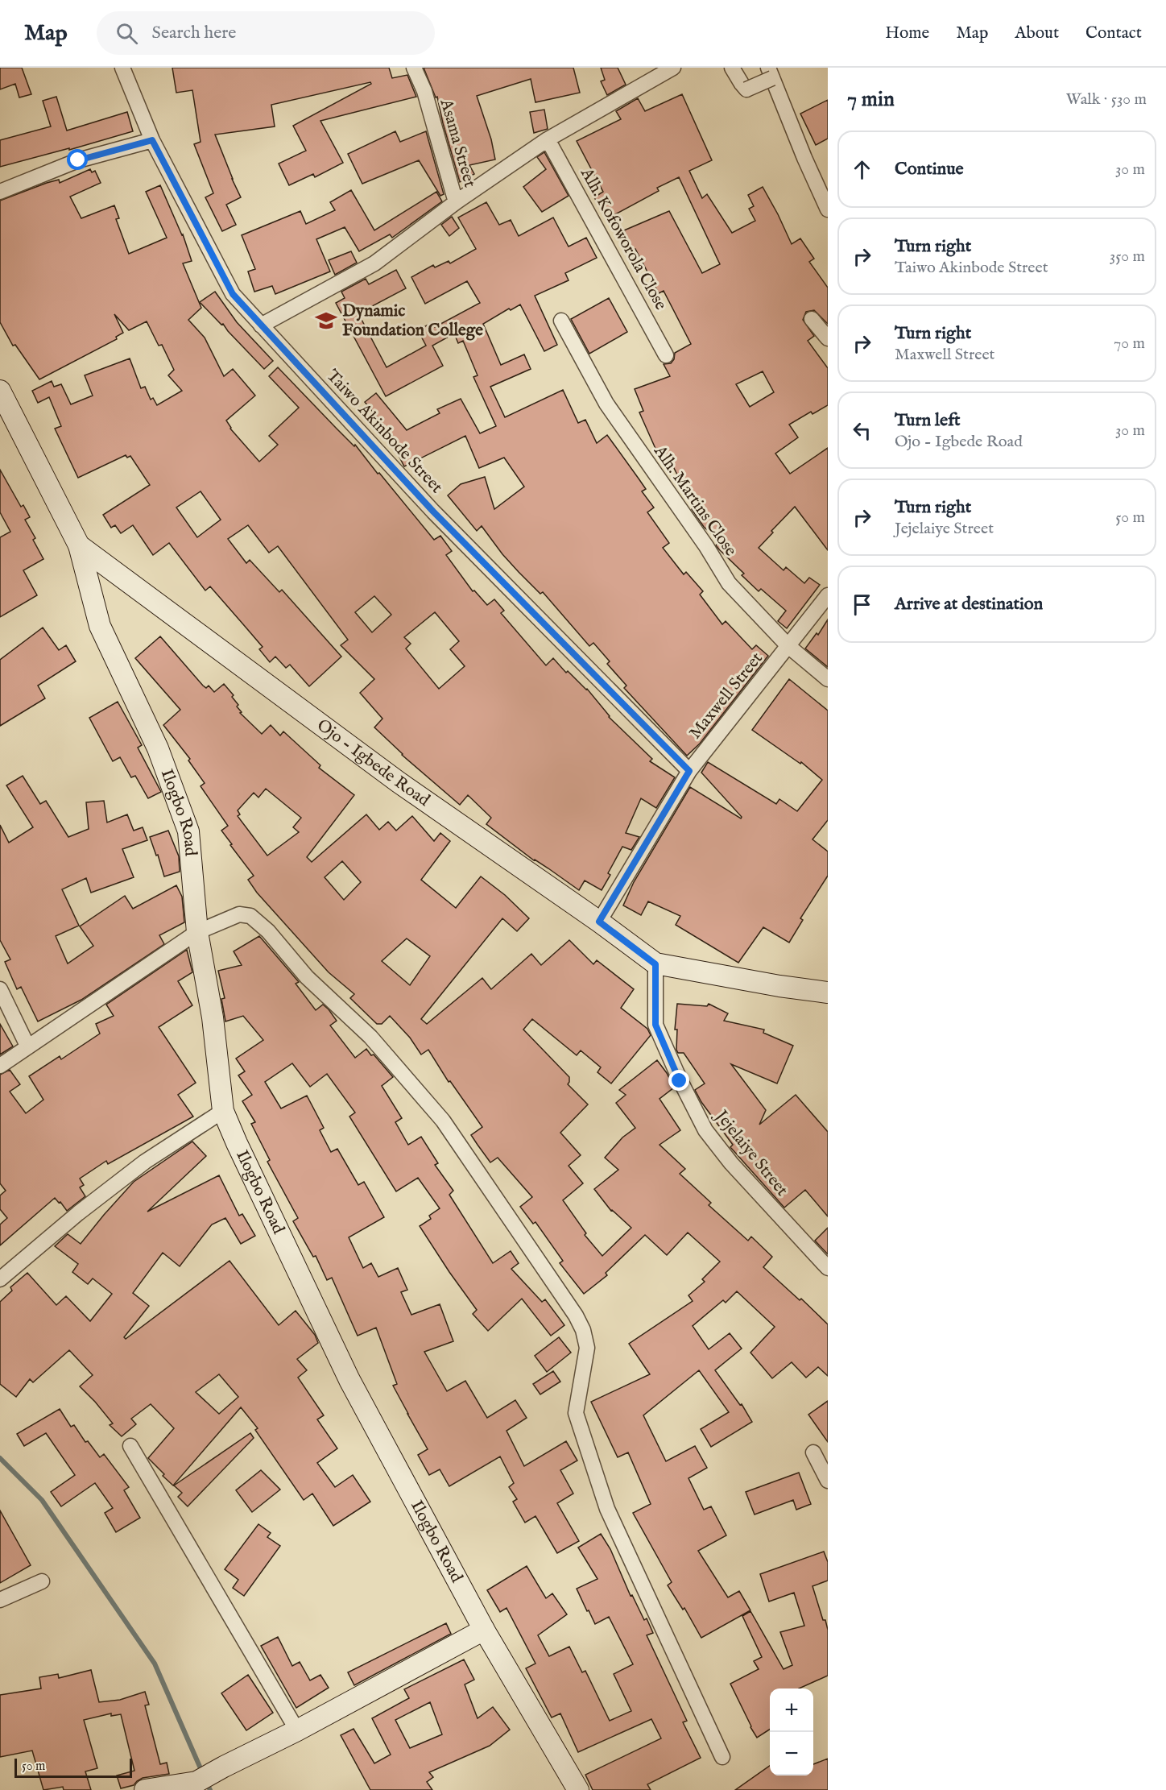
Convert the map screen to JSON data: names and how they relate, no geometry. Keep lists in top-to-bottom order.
{
  "streets": {
    "main road": ["Ojo - Igbede Road", "Ilogbo Road"],
    "street": [
      "Asama Street",
      "Alh. Kofoworola Close",
      "Taiwo Akinbode Street",
      "Alh. Martins Close",
      "Maxwell Street",
      "Jejelaiye Street"
    ]
  },
  "crossings": [
    ["Taiwo Akinbode Street", "Maxwell Street"],
    ["Alh. Martins Close", "Maxwell Street"],
    ["Maxwell Street", "Ojo - Igbede Road"],
    ["Ojo - Igbede Road", "Ilogbo Road"],
    ["Ojo - Igbede Road", "Jejelaiye Street"]
  ],
  "places": {
    "school or university": ["Dynamic Foundation College"]
  },
  "scale_bar": "50 m",
  "page": {
    "header": "Map",
    "search": "Search here",
    "nav": [
      "Home",
      "Map",
      "About",
      "Contact"
    ],
    "heading": ["7 min", "Walk · 530 m"],
    "list": [
      ["Continue", "30 m"],
      ["Turn right", "Taiwo Akinbode Street", "350 m"],
      ["Turn right", "Maxwell Street", "70 m"],
      ["Turn left", "Ojo - Igbede Road", "30 m"],
      ["Turn right", "Jejelaiye Street", "50 m"],
      "Arrive at destination"
    ],
    "map_buttons": ["+", "−"],
    "scale": "50 m"
  }
}
